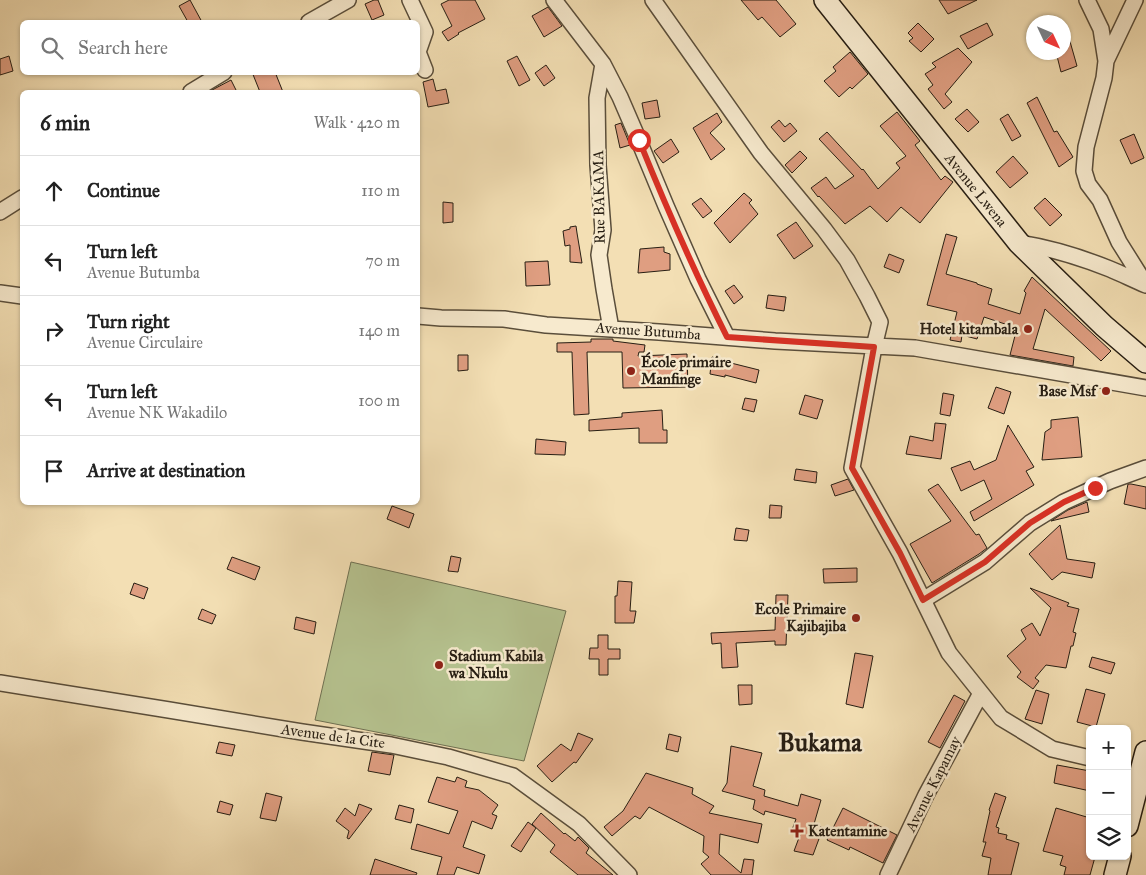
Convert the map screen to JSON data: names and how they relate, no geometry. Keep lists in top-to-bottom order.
{
  "streets": {
    "main road": ["Avenue Lwena"],
    "street": [
      "Rue BAKAMA",
      "Avenue Butumba",
      "Avenue de la Cite",
      "Avenue Kapamay"
    ]
  },
  "crossings": [
    ["Rue BAKAMA", "Avenue Butumba"]
  ],
  "districts": ["Bukama"],
  "places": {
    "other": [
      "Hotel kitambala",
      "École primaire Manfinge",
      "Base Msf",
      "Ecole Primaire Kajibajiba",
      "Stadium Kabila wa Nkulu"
    ],
    "health": ["Katentamine"]
  },
  "north": "bottom right",
  "page": {
    "search": "Search here",
    "heading": ["6 min", "Walk · 420 m"],
    "list": [
      ["Continue", "110 m"],
      ["Turn left", "Avenue Butumba", "70 m"],
      ["Turn right", "Avenue Circulaire", "140 m"],
      ["Turn left", "Avenue NK Wakadilo", "100 m"],
      "Arrive at destination"
    ],
    "map_buttons": ["+", "−"]
  }
}
